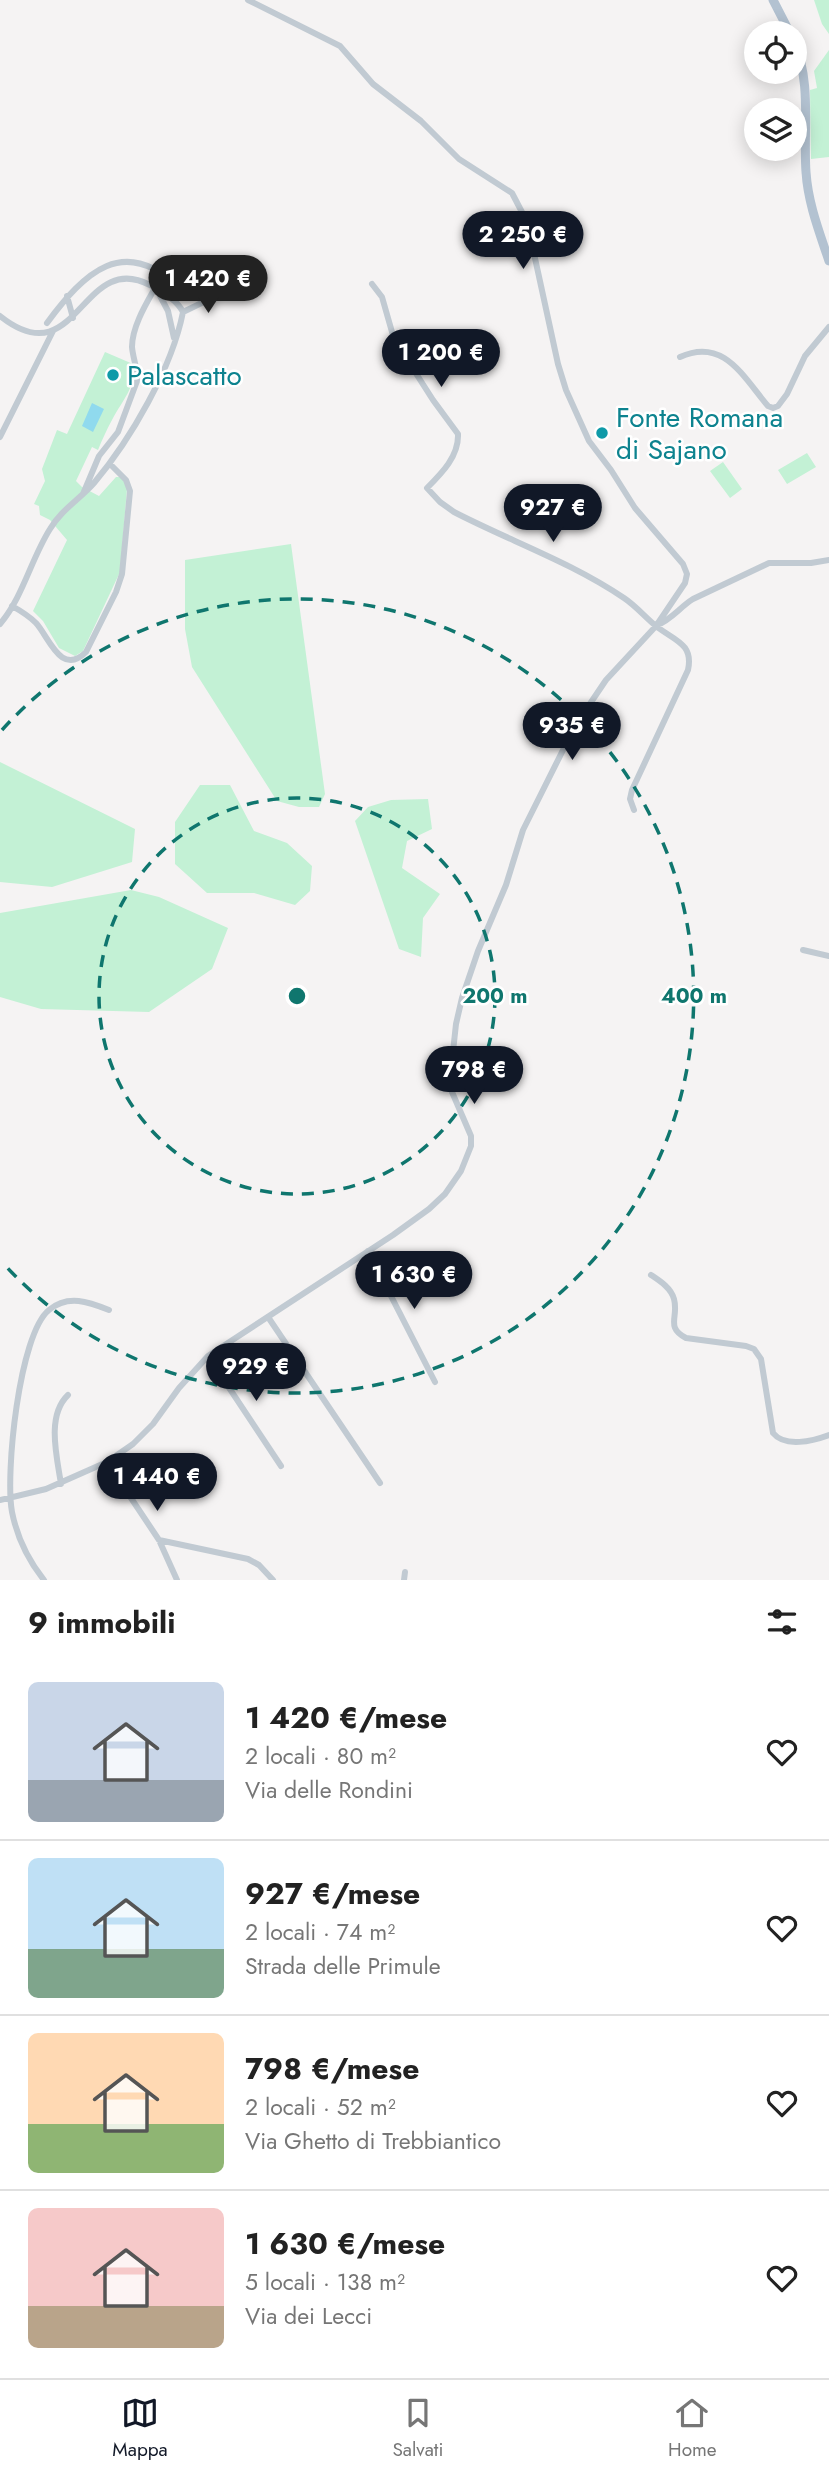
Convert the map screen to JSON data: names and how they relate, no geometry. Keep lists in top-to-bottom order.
{
  "places": ["Palascatto", "Fonte Romana di Sajano"],
  "page": {
    "price": [
      "2 250 €",
      "1 420 €",
      "1 200 €",
      "927 €",
      "935 €",
      "798 €",
      "1 630 €",
      "929 €",
      "1 440 €"
    ],
    "heading": "9 immobili",
    "list": [
      {
        "name": "1 420 €/mese",
        "note": "2 locali · 80 m² · Via delle Rondini"
      },
      {
        "name": "927 €/mese",
        "note": "2 locali · 74 m² · Strada delle Primule"
      },
      {
        "name": "798 €/mese",
        "note": "2 locali · 52 m² · Via Ghetto di Trebbiantico"
      },
      {
        "name": "1 630 €/mese",
        "note": "5 locali · 138 m² · Via dei Lecci"
      }
    ],
    "tabs": ["Mappa", "Salvati", "Home"]
  },
  "rings": ["200 m", "400 m"]
}
